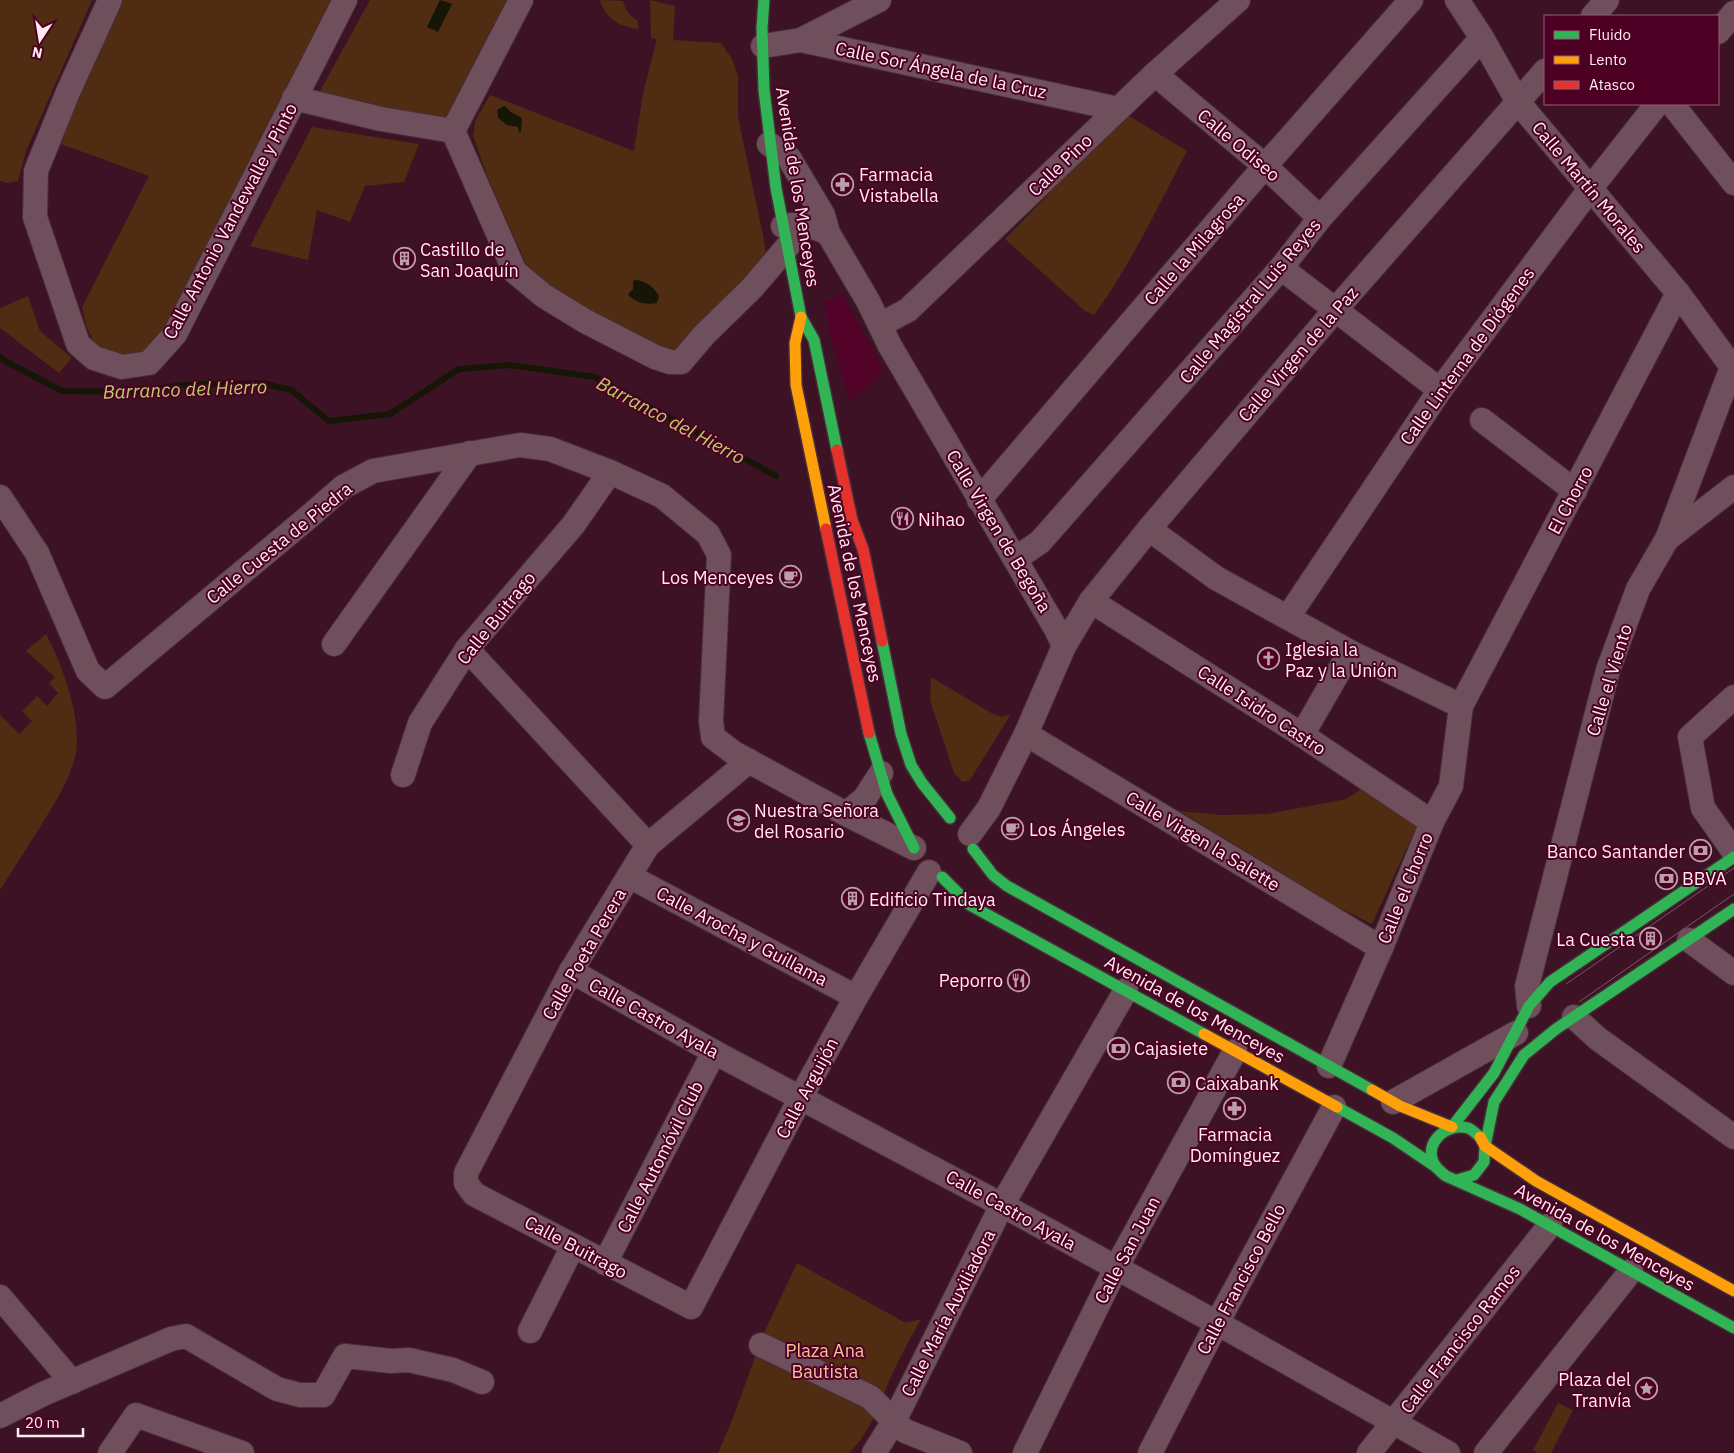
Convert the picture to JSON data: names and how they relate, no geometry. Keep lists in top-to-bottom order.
{
  "streets": {
    "main road": ["Avenida de los Menceyes"],
    "street": [
      "Calle Sor Ángela de la Cruz",
      "Calle Odiseo",
      "Calle Pino",
      "Calle Martín Morales",
      "Calle Antonio Vandewalle y Pinto",
      "Calle la Milagrosa",
      "Calle Magistral Luis Reyes",
      "Calle Virgen de la Paz",
      "Calle Linterna de Diógenes",
      "El Chorro",
      "Calle Virgen de Begoña",
      "Calle Cuesta de Piedra",
      "Calle Buitrago",
      "Calle el Viento",
      "Calle Isidro Castro",
      "Calle Virgen la Salette",
      "Calle el Chorro",
      "Calle Arocha y Guillama",
      "Calle Poeta Perera",
      "Calle Castro Ayala",
      "Calle Arguijón",
      "Calle Automóvil Club",
      "Calle San Juan",
      "Calle Francisco Bello",
      "Calle María Auxiliadora",
      "Calle Francisco Ramos"
    ]
  },
  "crossings": [
    ["Calle Sor Ángela de la Cruz", "Calle Pino"],
    ["Calle Sor Ángela de la Cruz", "Avenida de los Menceyes"],
    ["Calle Odiseo", "Calle Pino"],
    ["Calle Odiseo", "Calle la Milagrosa"],
    ["Calle Odiseo", "Calle Magistral Luis Reyes"],
    ["Calle Pino", "Calle Virgen de Begoña"],
    ["Avenida de los Menceyes", "Calle Virgen de Begoña"],
    ["Avenida de los Menceyes", "Calle Cuesta de Piedra"],
    ["Avenida de los Menceyes", "Calle el Chorro"],
    ["Avenida de los Menceyes", "Calle Arguijón"],
    ["Avenida de los Menceyes", "Calle San Juan"],
    ["Avenida de los Menceyes", "Calle Francisco Bello"],
    ["Avenida de los Menceyes", "Calle María Auxiliadora"],
    ["Avenida de los Menceyes", "Calle Francisco Ramos"],
    ["Calle Martín Morales", "Calle Magistral Luis Reyes"],
    ["Calle Martín Morales", "Calle Virgen de la Paz"],
    ["Calle Martín Morales", "Calle Linterna de Diógenes"],
    ["Calle Martín Morales", "El Chorro"],
    ["Calle Martín Morales", "Calle el Viento"],
    ["Calle la Milagrosa", "Calle Virgen de Begoña"],
    ["Calle Magistral Luis Reyes", "Calle Virgen de Begoña"],
    ["Calle Virgen de la Paz", "Calle Virgen de Begoña"],
    ["Calle Virgen de la Paz", "Calle Isidro Castro"],
    ["El Chorro", "Calle el Chorro"],
    ["Calle Cuesta de Piedra", "Calle Buitrago"],
    ["Calle Cuesta de Piedra", "Calle Poeta Perera"],
    ["Calle Cuesta de Piedra", "Calle Arguijón"],
    ["Calle Buitrago", "Calle Poeta Perera"],
    ["Calle Buitrago", "Calle Arguijón"],
    ["Calle Buitrago", "Calle Automóvil Club"],
    ["Calle Isidro Castro", "Calle el Chorro"],
    ["Calle Virgen la Salette", "Calle el Chorro"],
    ["Calle Arocha y Guillama", "Calle Poeta Perera"],
    ["Calle Arocha y Guillama", "Calle Arguijón"],
    ["Calle Poeta Perera", "Calle Castro Ayala"],
    ["Calle Castro Ayala", "Calle Arguijón"],
    ["Calle Castro Ayala", "Calle Automóvil Club"],
    ["Calle Castro Ayala", "Calle San Juan"],
    ["Calle Castro Ayala", "Calle Francisco Bello"],
    ["Calle Castro Ayala", "Calle María Auxiliadora"],
    ["Calle Castro Ayala", "Calle Francisco Ramos"]
  ],
  "water": ["Barranco del Hierro"],
  "parks": ["Plaza Ana Bautista"],
  "places": {
    "pharmacy": ["Farmacia Vistabella", "Farmacia Domínguez"],
    "building": ["Castillo de San Joaquín", "Edificio Tindaya", "La Cuesta"],
    "restaurant": ["Nihao", "Peporro"],
    "cafe": ["Los Menceyes", "Los Ángeles"],
    "church": ["Iglesia la Paz y la Unión"],
    "school or university": ["Nuestra Señora del Rosario"],
    "bank": [
      "Banco Santander",
      "BBVA",
      "Cajasiete",
      "Caixabank"
    ],
    "place": ["Plaza del Tranvía"]
  },
  "legend": ["Fluido", "Lento", "Atasco"],
  "scale_bar": "20 m",
  "north": "bottom"
}
